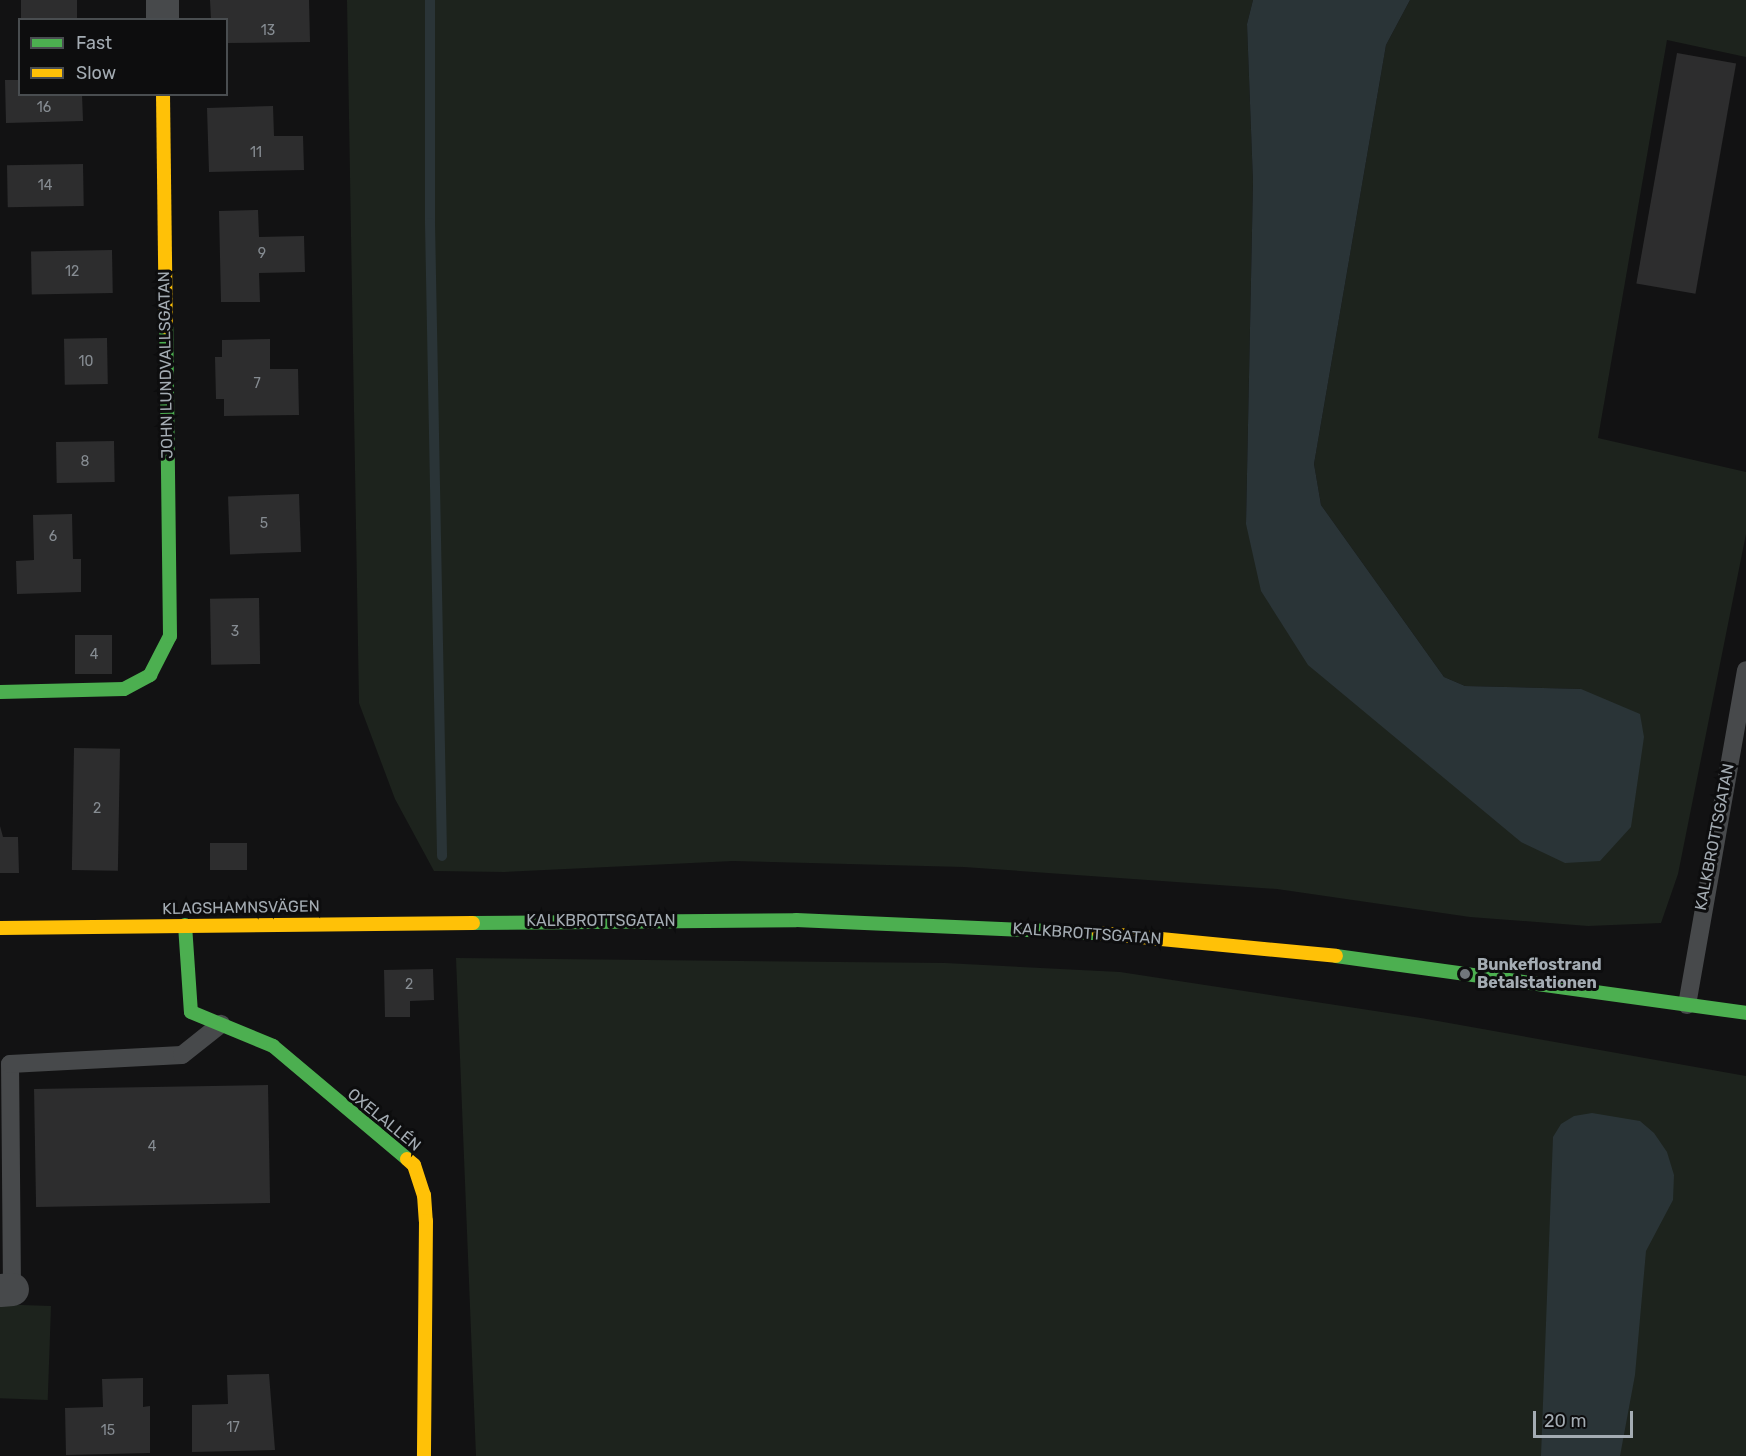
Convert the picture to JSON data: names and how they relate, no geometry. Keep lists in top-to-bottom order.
{
  "streets": {
    "street": [
      "JOHN LUNDVALLSGATAN",
      "KALKBROTTSGATAN",
      "KLAGSHAMNSVÄGEN",
      "OXELALLÉN"
    ]
  },
  "crossings": [
    ["KALKBROTTSGATAN", "KLAGSHAMNSVÄGEN"],
    ["KLAGSHAMNSVÄGEN", "OXELALLÉN"]
  ],
  "places": ["Bunkeflostrand Betalstationen"],
  "house_numbers": [
    "13",
    "16",
    "11",
    "14",
    "9",
    "12",
    "10",
    "7",
    "8",
    "5",
    "6",
    "3",
    "4",
    "2",
    "2",
    "4",
    "17",
    "15"
  ],
  "legend": ["Fast", "Slow"],
  "scale_bar": "20 m"
}
